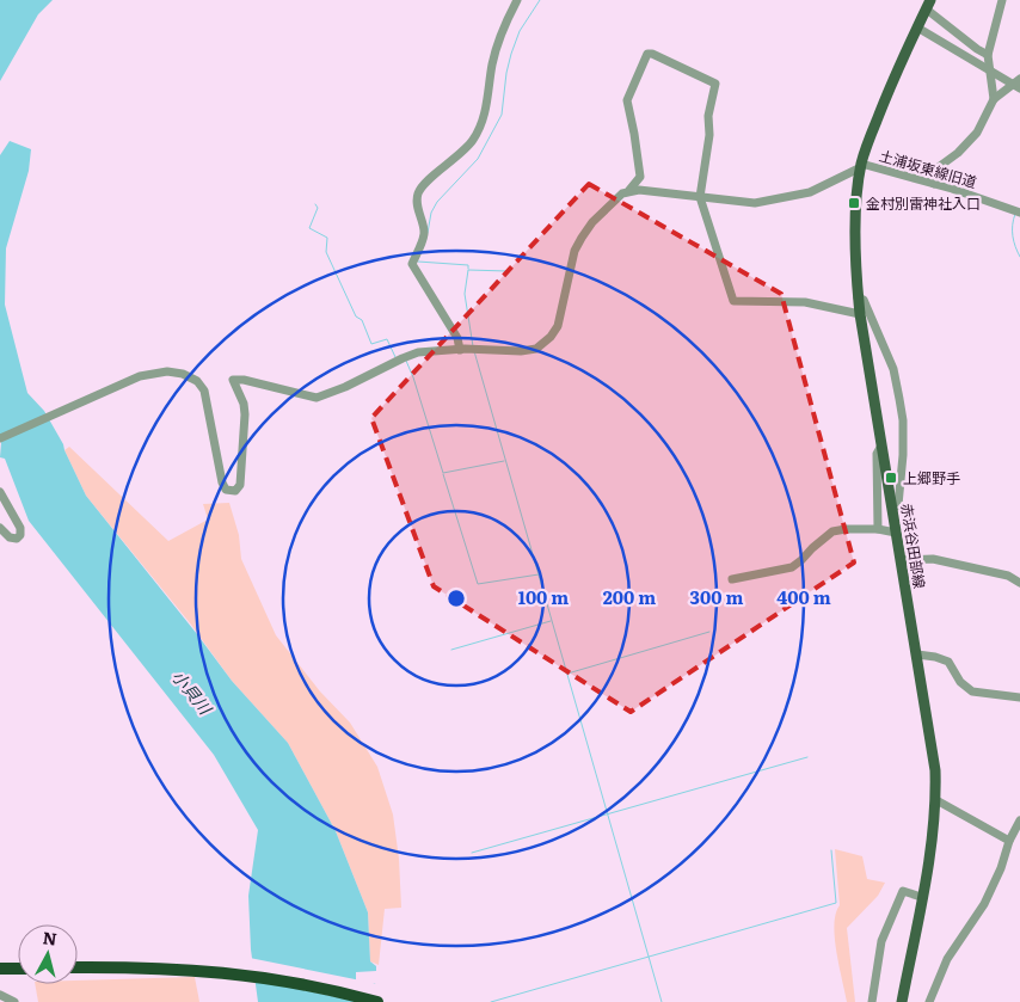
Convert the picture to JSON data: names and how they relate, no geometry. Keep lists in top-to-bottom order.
{
  "streets": {
    "main road": ["赤浜谷田部線"],
    "street": ["土浦坂東線旧道"]
  },
  "crossings": [
    ["土浦坂東線旧道", "赤浜谷田部線"]
  ],
  "water": ["小貝川"],
  "places": {
    "transit": ["金村別雷神社入口", "上郷野手"]
  },
  "north": "top",
  "rings": [
    "100 m",
    "200 m",
    "300 m",
    "400 m"
  ]
}
